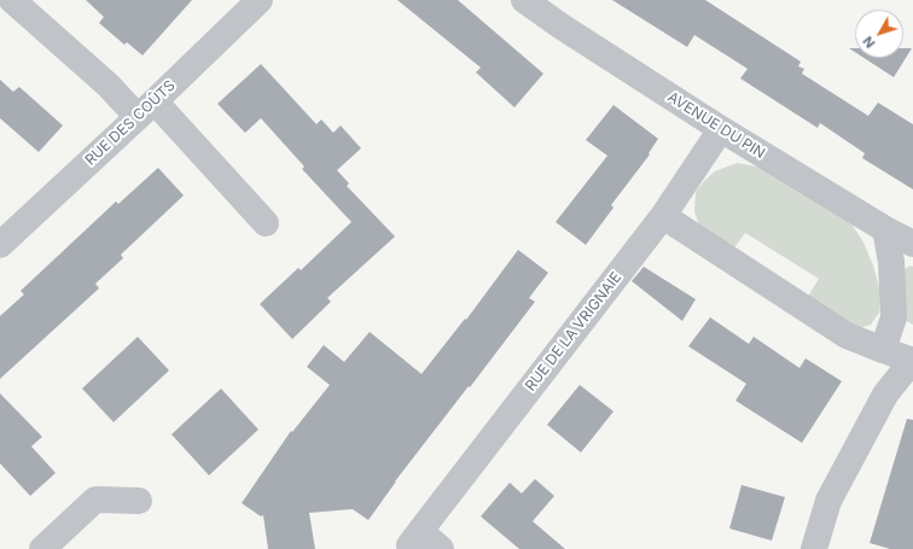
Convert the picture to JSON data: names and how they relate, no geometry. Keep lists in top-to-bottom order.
{
  "streets": {
    "street": ["RUE DES COÛTS", "AVENUE DU PIN", "RUE DE LA VRIGNAIE"]
  },
  "crossings": [
    ["AVENUE DU PIN", "RUE DE LA VRIGNAIE"]
  ],
  "north": "bottom left"
}
